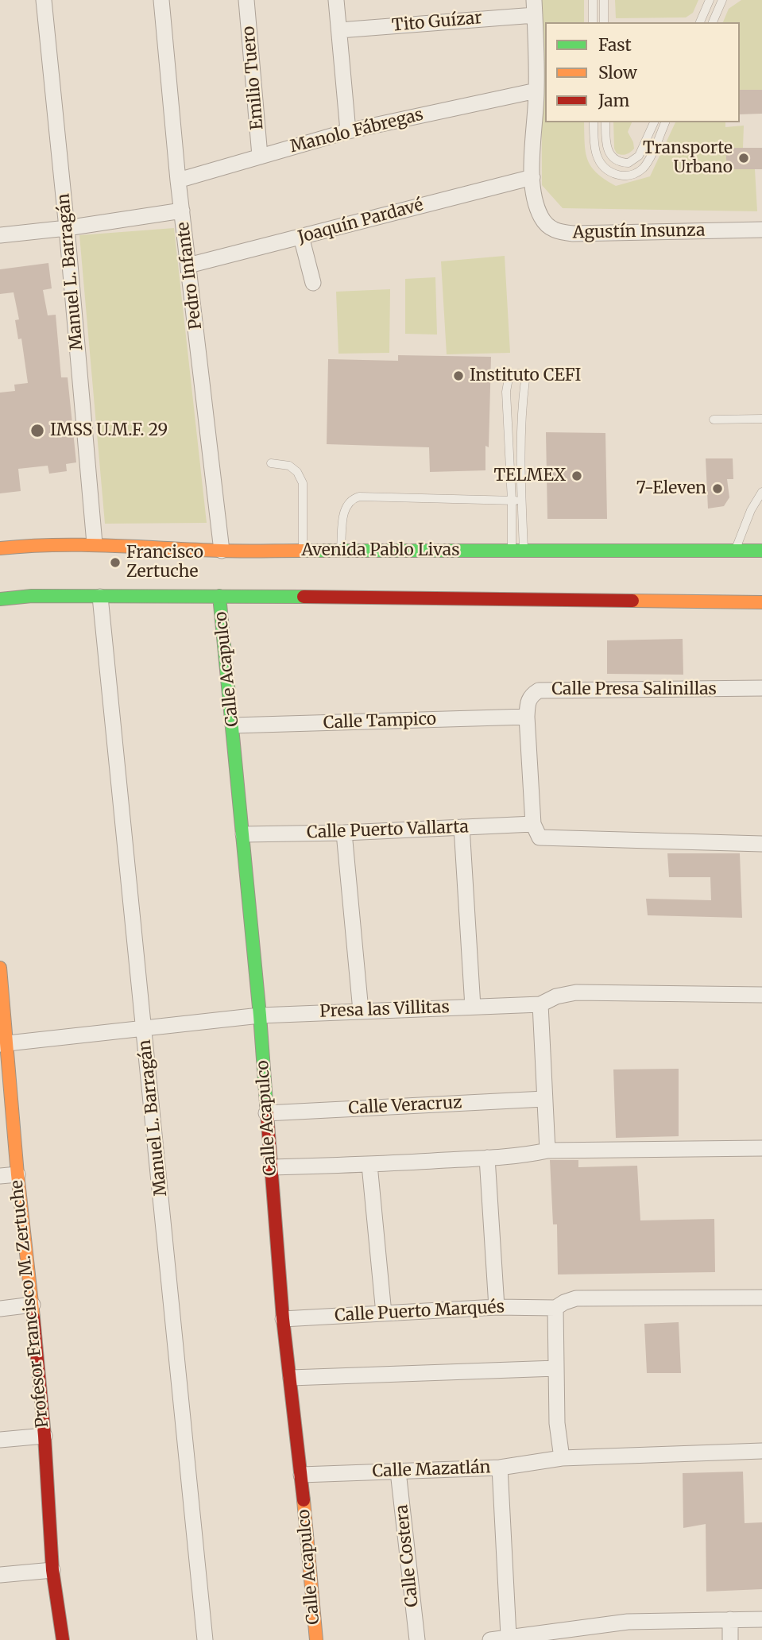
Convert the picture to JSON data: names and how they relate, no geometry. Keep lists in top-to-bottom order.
{
  "streets": {
    "street": [
      "Tito Guízar",
      "Emilio Tuero",
      "Manolo Fábregas",
      "Joaquín Pardavé",
      "Agustín Insunza",
      "Manuel L. Barragán",
      "Pedro Infante",
      "Avenida Pablo Livas",
      "Calle Acapulco",
      "Calle Presa Salinillas",
      "Calle Tampico",
      "Calle Puerto Vallarta",
      "Presa las Villitas",
      "Calle Veracruz",
      "Profesor Francisco M. Zertuche",
      "Calle Puerto Marqués",
      "Calle Mazatlán",
      "Calle Costera"
    ]
  },
  "crossings": [
    ["Tito Guízar", "Agustín Insunza"],
    ["Emilio Tuero", "Manolo Fábregas"],
    ["Manolo Fábregas", "Agustín Insunza"],
    ["Manolo Fábregas", "Pedro Infante"],
    ["Joaquín Pardavé", "Agustín Insunza"],
    ["Joaquín Pardavé", "Pedro Infante"],
    ["Manuel L. Barragán", "Avenida Pablo Livas"],
    ["Manuel L. Barragán", "Presa las Villitas"],
    ["Pedro Infante", "Avenida Pablo Livas"],
    ["Calle Acapulco", "Calle Tampico"],
    ["Calle Acapulco", "Calle Puerto Vallarta"],
    ["Calle Acapulco", "Presa las Villitas"],
    ["Calle Acapulco", "Calle Veracruz"],
    ["Calle Acapulco", "Calle Puerto Marqués"],
    ["Calle Acapulco", "Calle Mazatlán"],
    ["Calle Presa Salinillas", "Calle Tampico"],
    ["Presa las Villitas", "Profesor Francisco M. Zertuche"],
    ["Calle Mazatlán", "Calle Costera"]
  ],
  "places": [
    "Transporte Urbano",
    "Instituto CEFI",
    "IMSS U.M.F. 29",
    "TELMEX",
    "7-Eleven",
    "Francisco Zertuche"
  ],
  "legend": ["Fast", "Slow", "Jam"]
}
